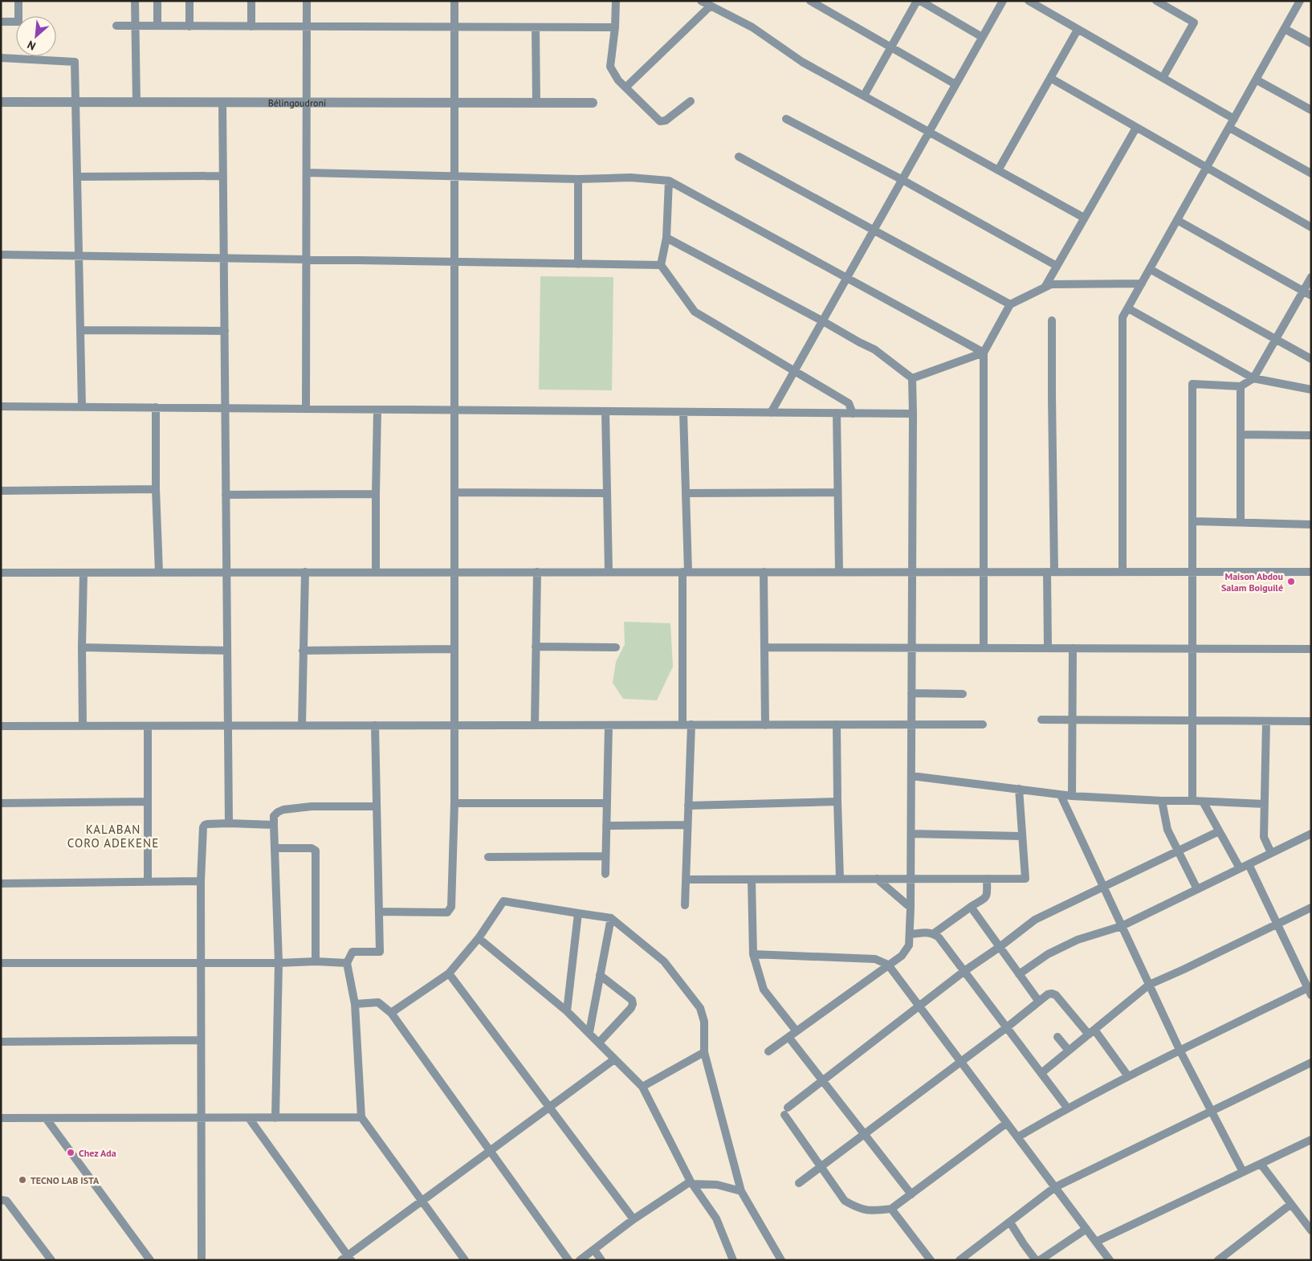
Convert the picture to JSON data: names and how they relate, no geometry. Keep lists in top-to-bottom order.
{
  "streets": {
    "street": ["Bélingoudroni"]
  },
  "districts": ["KALABAN CORO ADEKENE"],
  "places": ["Maison Abdou Salam Boiguilé", "Chez Ada", "TECNO LAB ISTA"],
  "north": "bottom left"
}
